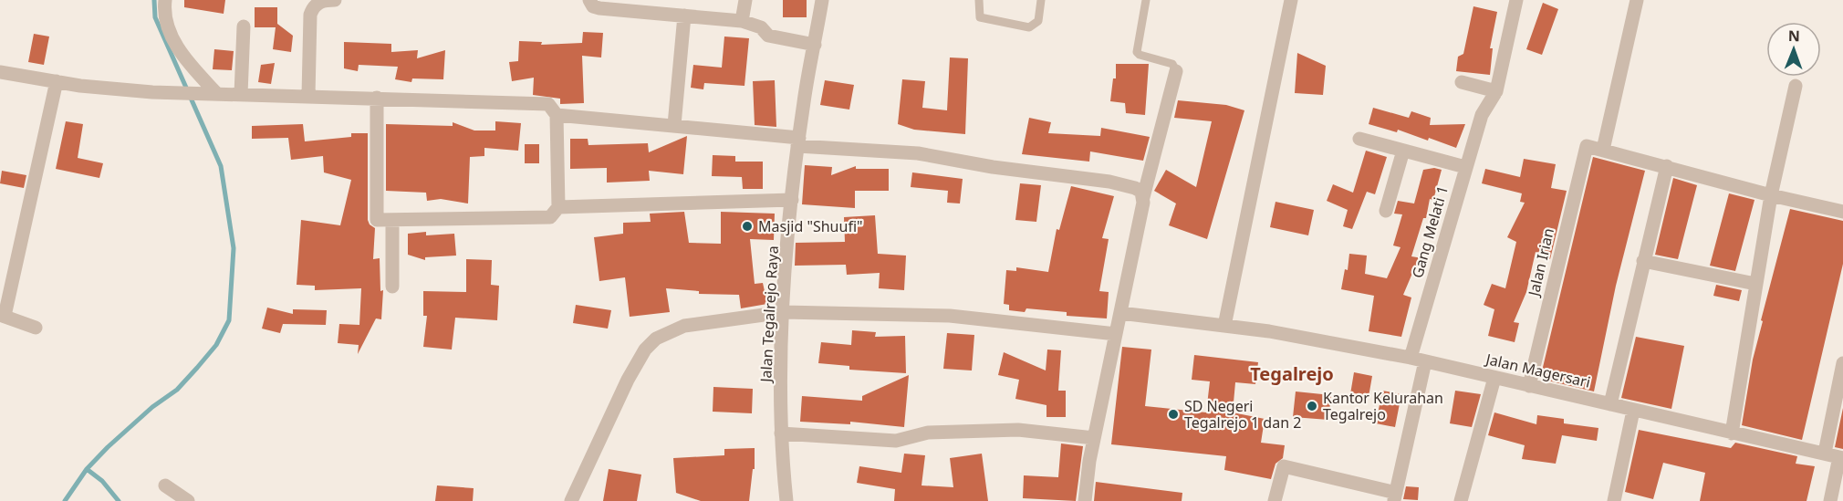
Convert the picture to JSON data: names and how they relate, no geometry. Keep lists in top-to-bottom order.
{
  "streets": {
    "street": [
      "Gang Melati 1",
      "Jalan Irian",
      "Jalan Tegalrejo Raya",
      "Jalan Magersari"
    ]
  },
  "crossings": [
    ["Gang Melati 1", "Jalan Magersari"],
    ["Jalan Irian", "Jalan Magersari"]
  ],
  "districts": ["Tegalrejo"],
  "places": ["Masjid \"Shuufi\"", "Kantor Kelurahan Tegalrejo", "SD Negeri Tegalrejo 1 dan 2"],
  "north": "top"
}
